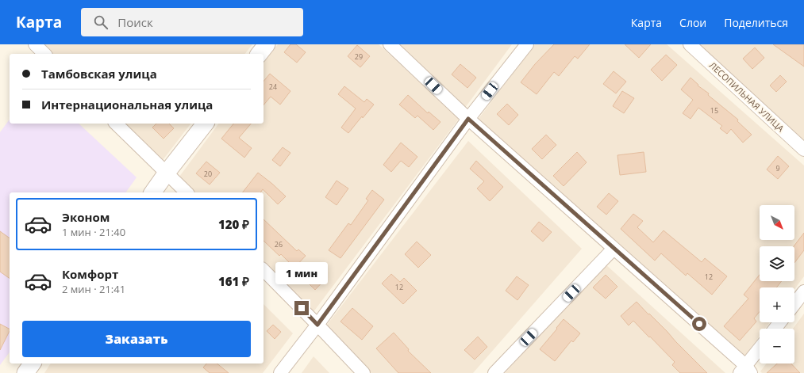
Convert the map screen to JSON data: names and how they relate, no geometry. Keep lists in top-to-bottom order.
{
  "streets": {
    "street": ["ЛЕСОПИЛЬНАЯ УЛИЦА"]
  },
  "house_numbers": [
    "29",
    "24",
    "15",
    "9",
    "20",
    "26",
    "12",
    "12"
  ],
  "north": "bottom right",
  "page": {
    "header": "Карта",
    "search": "Поиск",
    "nav": ["Карта", "Слои", "Поделиться"],
    "banner": ["Тамбовская улица", "Интернациональная улица"],
    "list": [
      {
        "name": "Эконом",
        "note": "1 мин · 21:40",
        "value": "120 ₽"
      },
      {
        "name": "Комфорт",
        "note": "2 мин · 21:41",
        "value": "161 ₽"
      }
    ],
    "map_buttons": ["+", "−"],
    "bubble": "1 мин",
    "buttons": "Заказать"
  }
}
